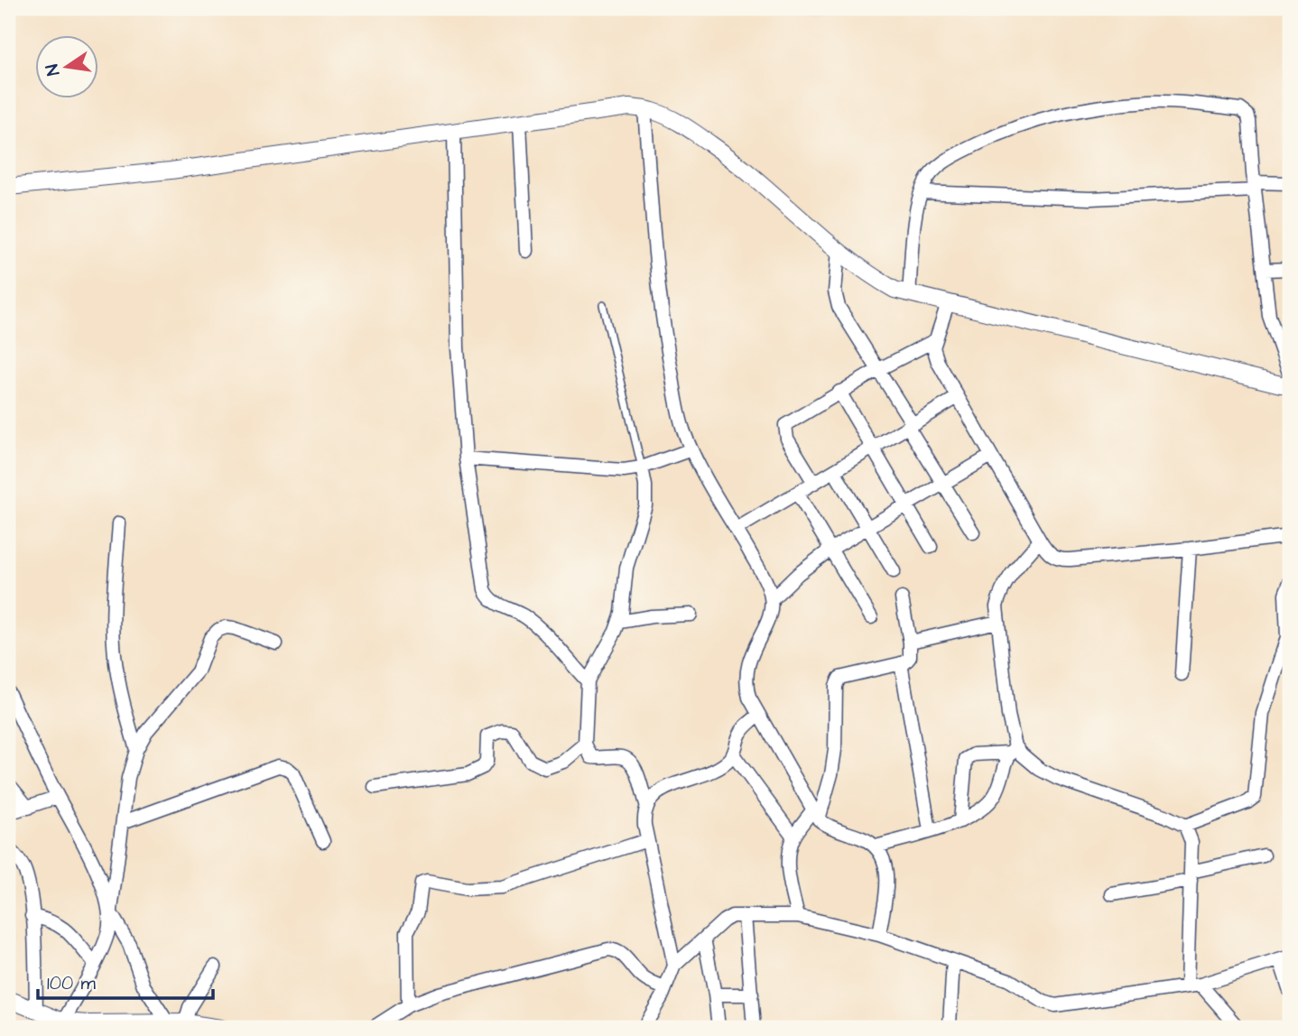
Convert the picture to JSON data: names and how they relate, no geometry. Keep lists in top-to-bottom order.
{
  "scale_bar": "100 m",
  "north": "left"
}
